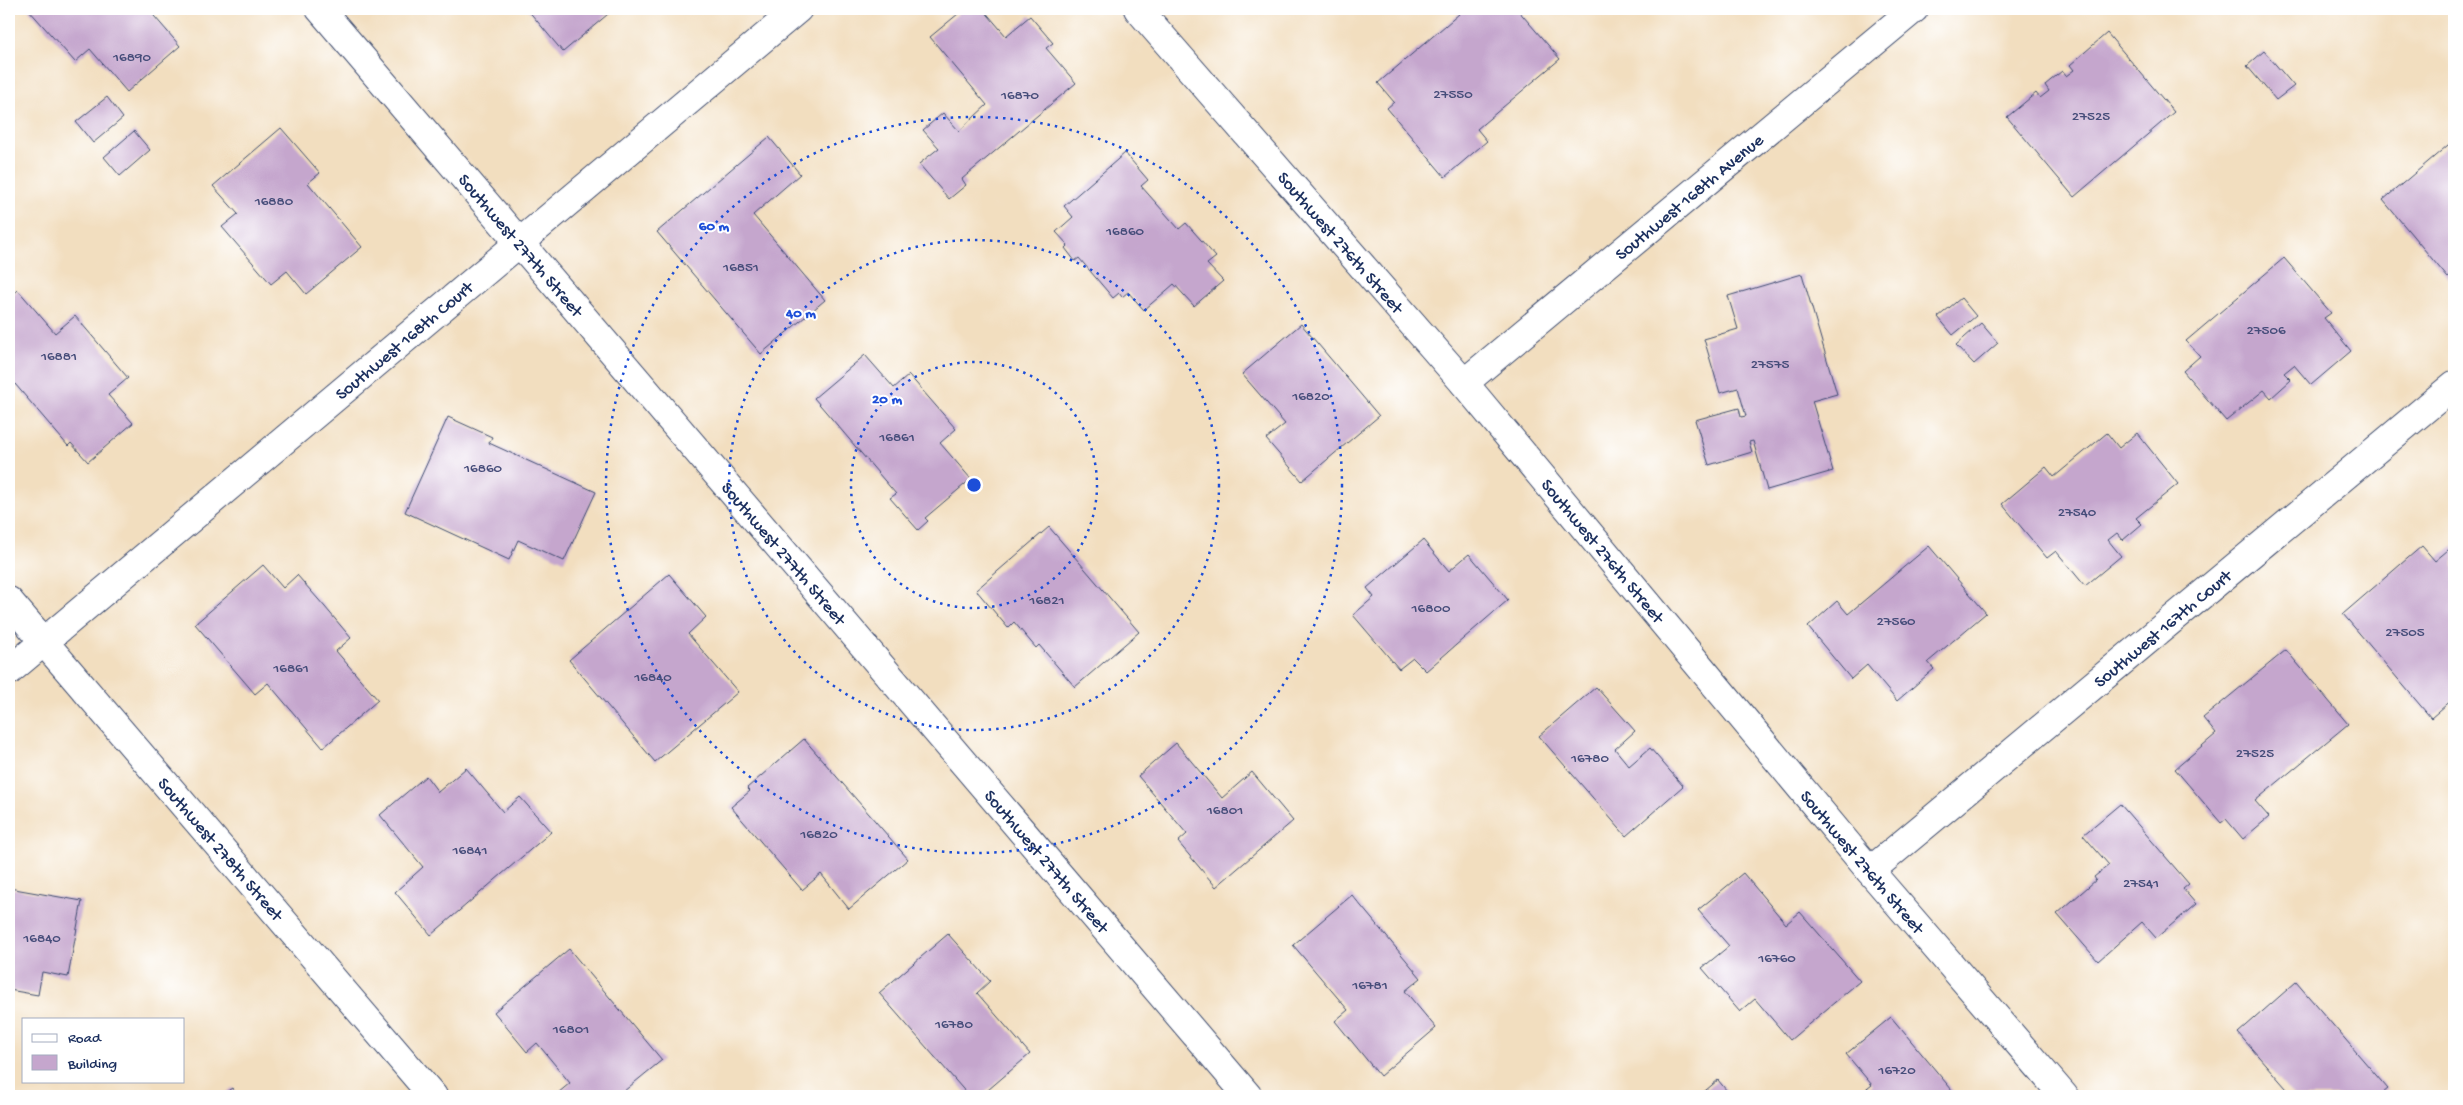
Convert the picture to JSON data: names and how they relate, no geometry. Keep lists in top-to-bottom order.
{
  "streets": {
    "street": [
      "Southwest 168th Avenue",
      "Southwest 276th Street",
      "Southwest 277th Street",
      "Southwest 168th Court",
      "Southwest 167th Court",
      "Southwest 278th Street"
    ]
  },
  "crossings": [
    ["Southwest 168th Avenue", "Southwest 276th Street"],
    ["Southwest 276th Street", "Southwest 167th Court"],
    ["Southwest 277th Street", "Southwest 168th Court"],
    ["Southwest 168th Court", "Southwest 278th Street"]
  ],
  "house_numbers": [
    "16890",
    "27550",
    "16870",
    "27525",
    "16880",
    "16860",
    "16851",
    "27506",
    "16881",
    "27575",
    "16820",
    "16861",
    "16860",
    "27540",
    "16821",
    "16800",
    "27560",
    "27505",
    "16861",
    "16840",
    "27525",
    "16780",
    "16801",
    "16820",
    "16841",
    "27541",
    "16840",
    "16760",
    "16781",
    "16780",
    "16801",
    "16720"
  ],
  "legend": ["Road", "Building"],
  "rings": ["60 m", "40 m", "20 m"]
}
